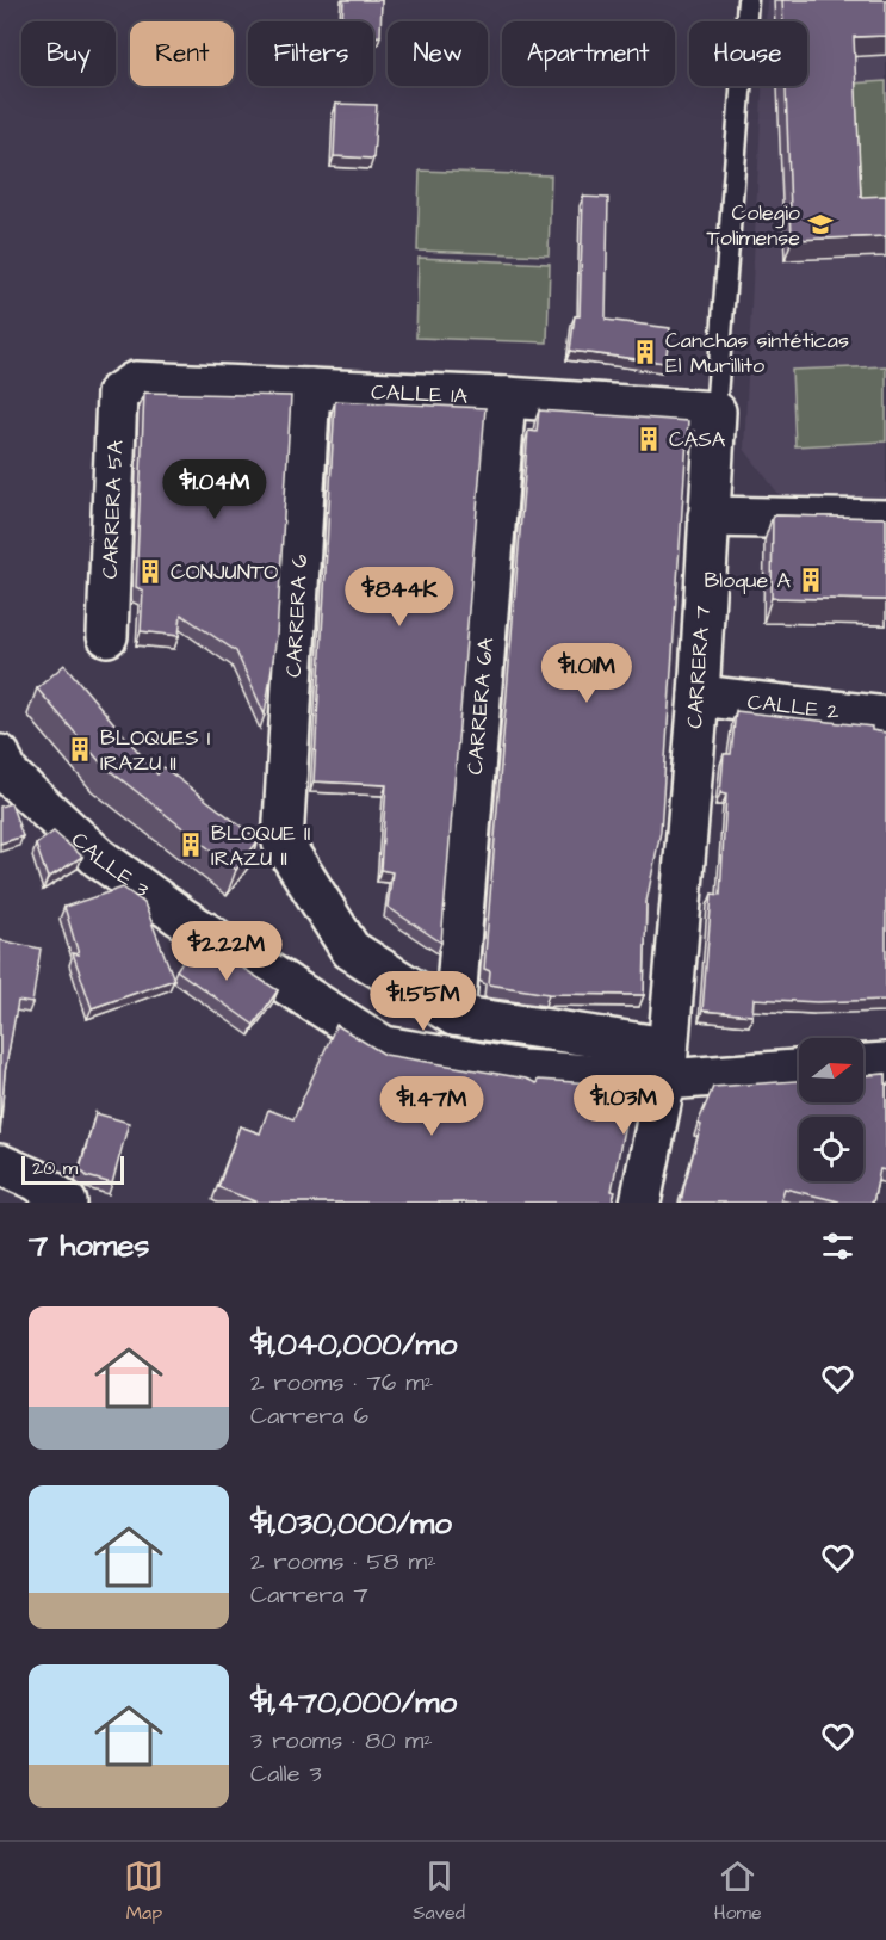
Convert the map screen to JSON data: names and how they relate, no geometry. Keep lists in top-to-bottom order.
{
  "streets": {
    "street": [
      "CALLE 1A",
      "CARRERA 5A",
      "CARRERA 6",
      "CARRERA 7",
      "CARRERA 6A",
      "CALLE 2",
      "CALLE 3"
    ]
  },
  "crossings": [
    ["CALLE 1A", "CARRERA 5A"],
    ["CALLE 1A", "CARRERA 6"],
    ["CALLE 1A", "CARRERA 7"],
    ["CALLE 1A", "CARRERA 6A"],
    ["CARRERA 6", "CALLE 3"],
    ["CARRERA 7", "CALLE 2"],
    ["CARRERA 7", "CALLE 3"],
    ["CARRERA 6A", "CALLE 3"]
  ],
  "places": {
    "school or university": ["Colegio Tolimense"],
    "building": [
      "Canchas sintéticas El Murillito",
      "CASA",
      "CONJUNTO",
      "Bloque A",
      "BLOQUES I IRAZU II",
      "BLOQUE II IRAZU II"
    ]
  },
  "scale_bar": "20 m",
  "north": "right",
  "page": {
    "chip": [
      "Buy",
      "Rent",
      "Filters",
      "New",
      "Apartment",
      "House"
    ],
    "price": [
      "$1.04M",
      "$844K",
      "$1.01M",
      "$2.22M",
      "$1.55M",
      "$1.03M",
      "$1.47M"
    ],
    "scale": "20 m",
    "heading": "7 homes",
    "list": [
      {
        "name": "$1,040,000/mo",
        "note": "2 rooms · 76 m² · Carrera 6"
      },
      {
        "name": "$1,030,000/mo",
        "note": "2 rooms · 58 m² · Carrera 7"
      },
      {
        "name": "$1,470,000/mo",
        "note": "3 rooms · 80 m² · Calle 3"
      }
    ],
    "tabs": ["Map", "Saved", "Home"]
  }
}
